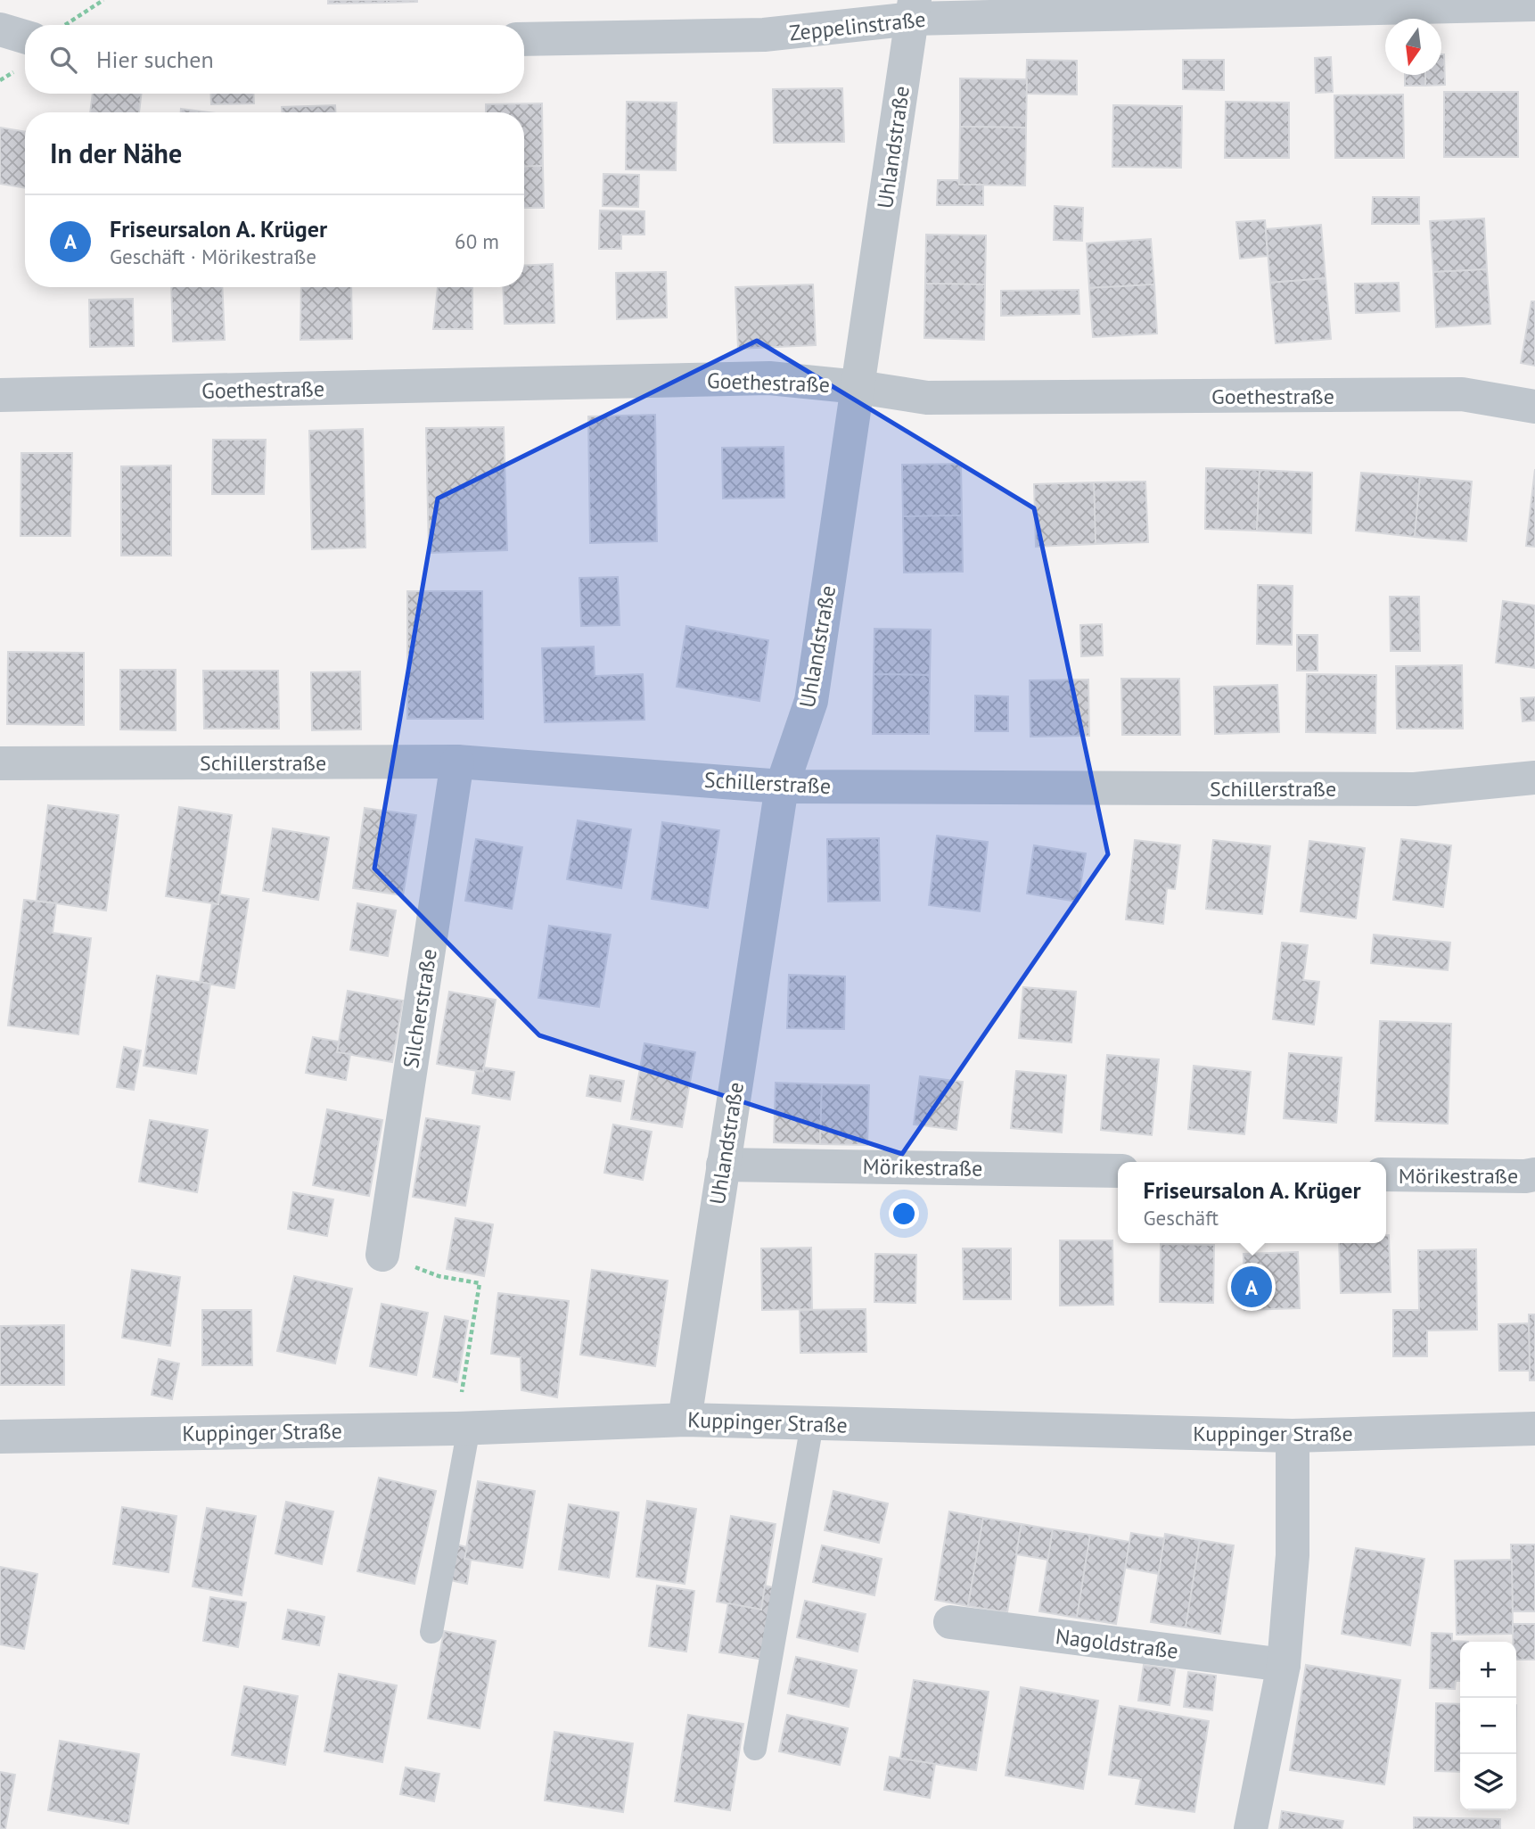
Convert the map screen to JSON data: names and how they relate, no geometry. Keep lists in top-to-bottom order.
{
  "streets": {
    "street": [
      "Zeppelinstraße",
      "Uhlandstraße",
      "Goethestraße",
      "Schillerstraße",
      "Silcherstraße",
      "Mörikestraße",
      "Kuppinger Straße",
      "Nagoldstraße"
    ]
  },
  "crossings": [
    ["Zeppelinstraße", "Uhlandstraße"],
    ["Uhlandstraße", "Goethestraße"],
    ["Uhlandstraße", "Schillerstraße"],
    ["Uhlandstraße", "Mörikestraße"],
    ["Uhlandstraße", "Kuppinger Straße"],
    ["Schillerstraße", "Silcherstraße"]
  ],
  "north": "bottom",
  "page": {
    "search": "Hier suchen",
    "heading": "In der Nähe",
    "list": [
      {
        "mark": "A",
        "name": "Friseursalon A. Krüger",
        "note": "Geschäft · Mörikestraße",
        "value": "60 m"
      }
    ],
    "popup": ["Friseursalon A. Krüger", "Geschäft"],
    "pins": "A",
    "map_buttons": ["+", "−"]
  }
}
